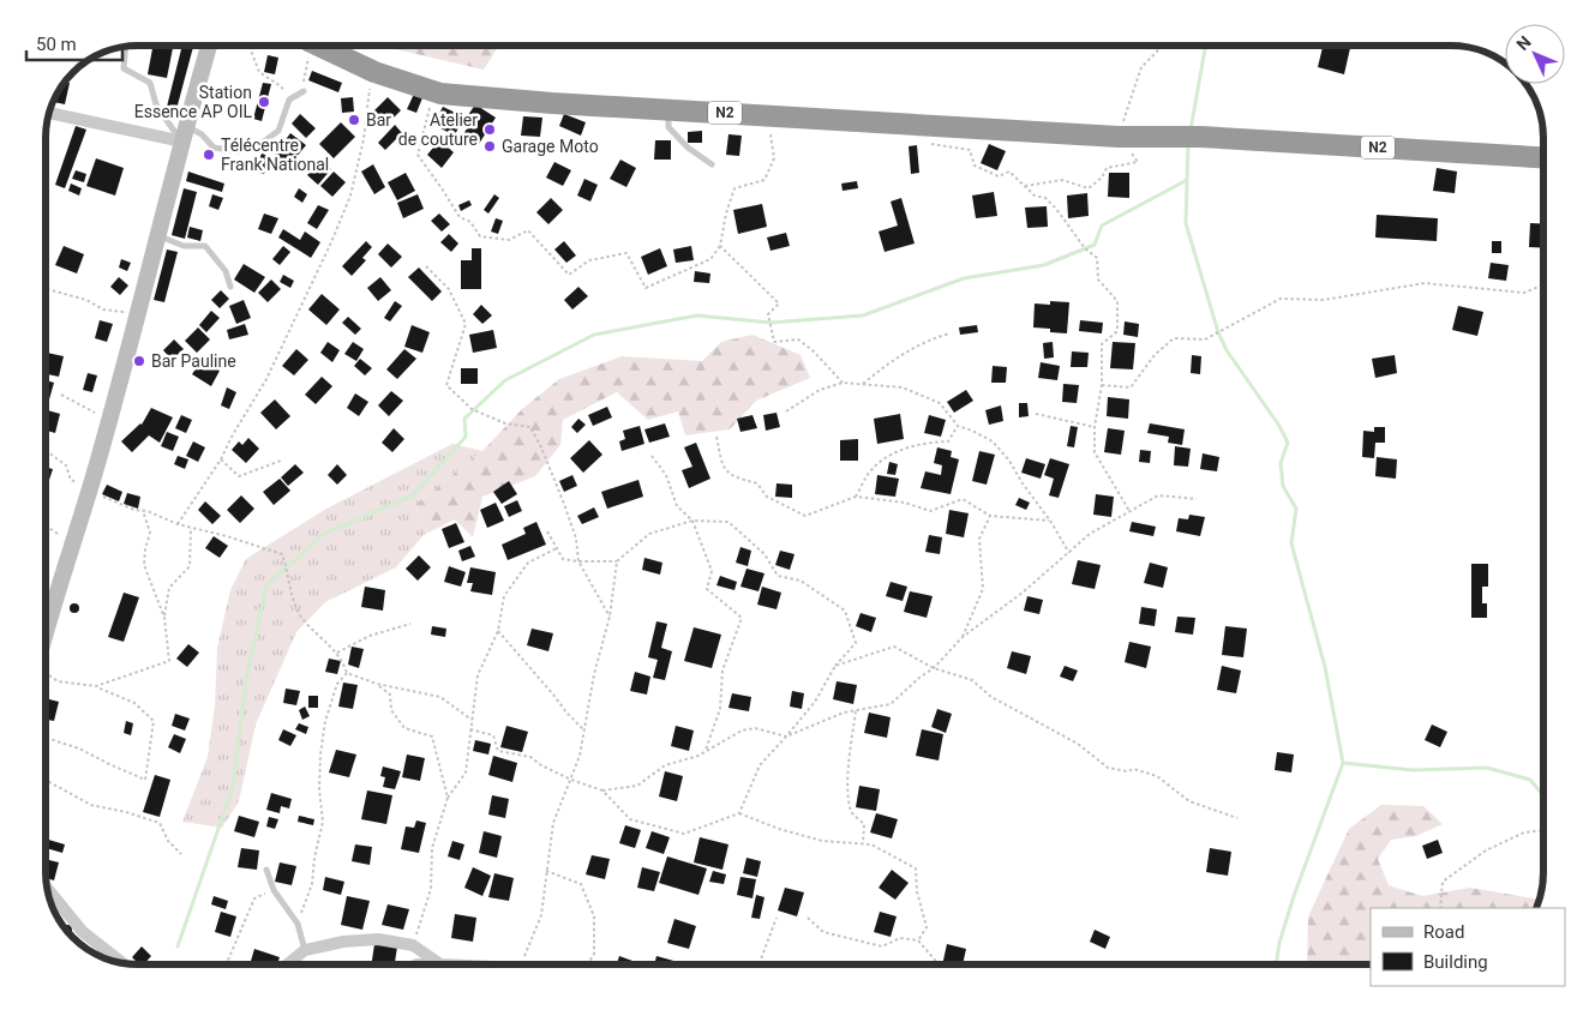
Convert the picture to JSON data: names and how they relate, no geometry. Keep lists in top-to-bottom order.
{
  "streets": {
    "highway": ["N2"]
  },
  "places": [
    "Station Essence AP OIL",
    "Bar",
    "Atelier de couture",
    "Garage Moto",
    "Télécentre Frank National",
    "Bar Pauline"
  ],
  "legend": ["Road", "Building"],
  "scale_bar": "50 m",
  "north": "top left"
}
